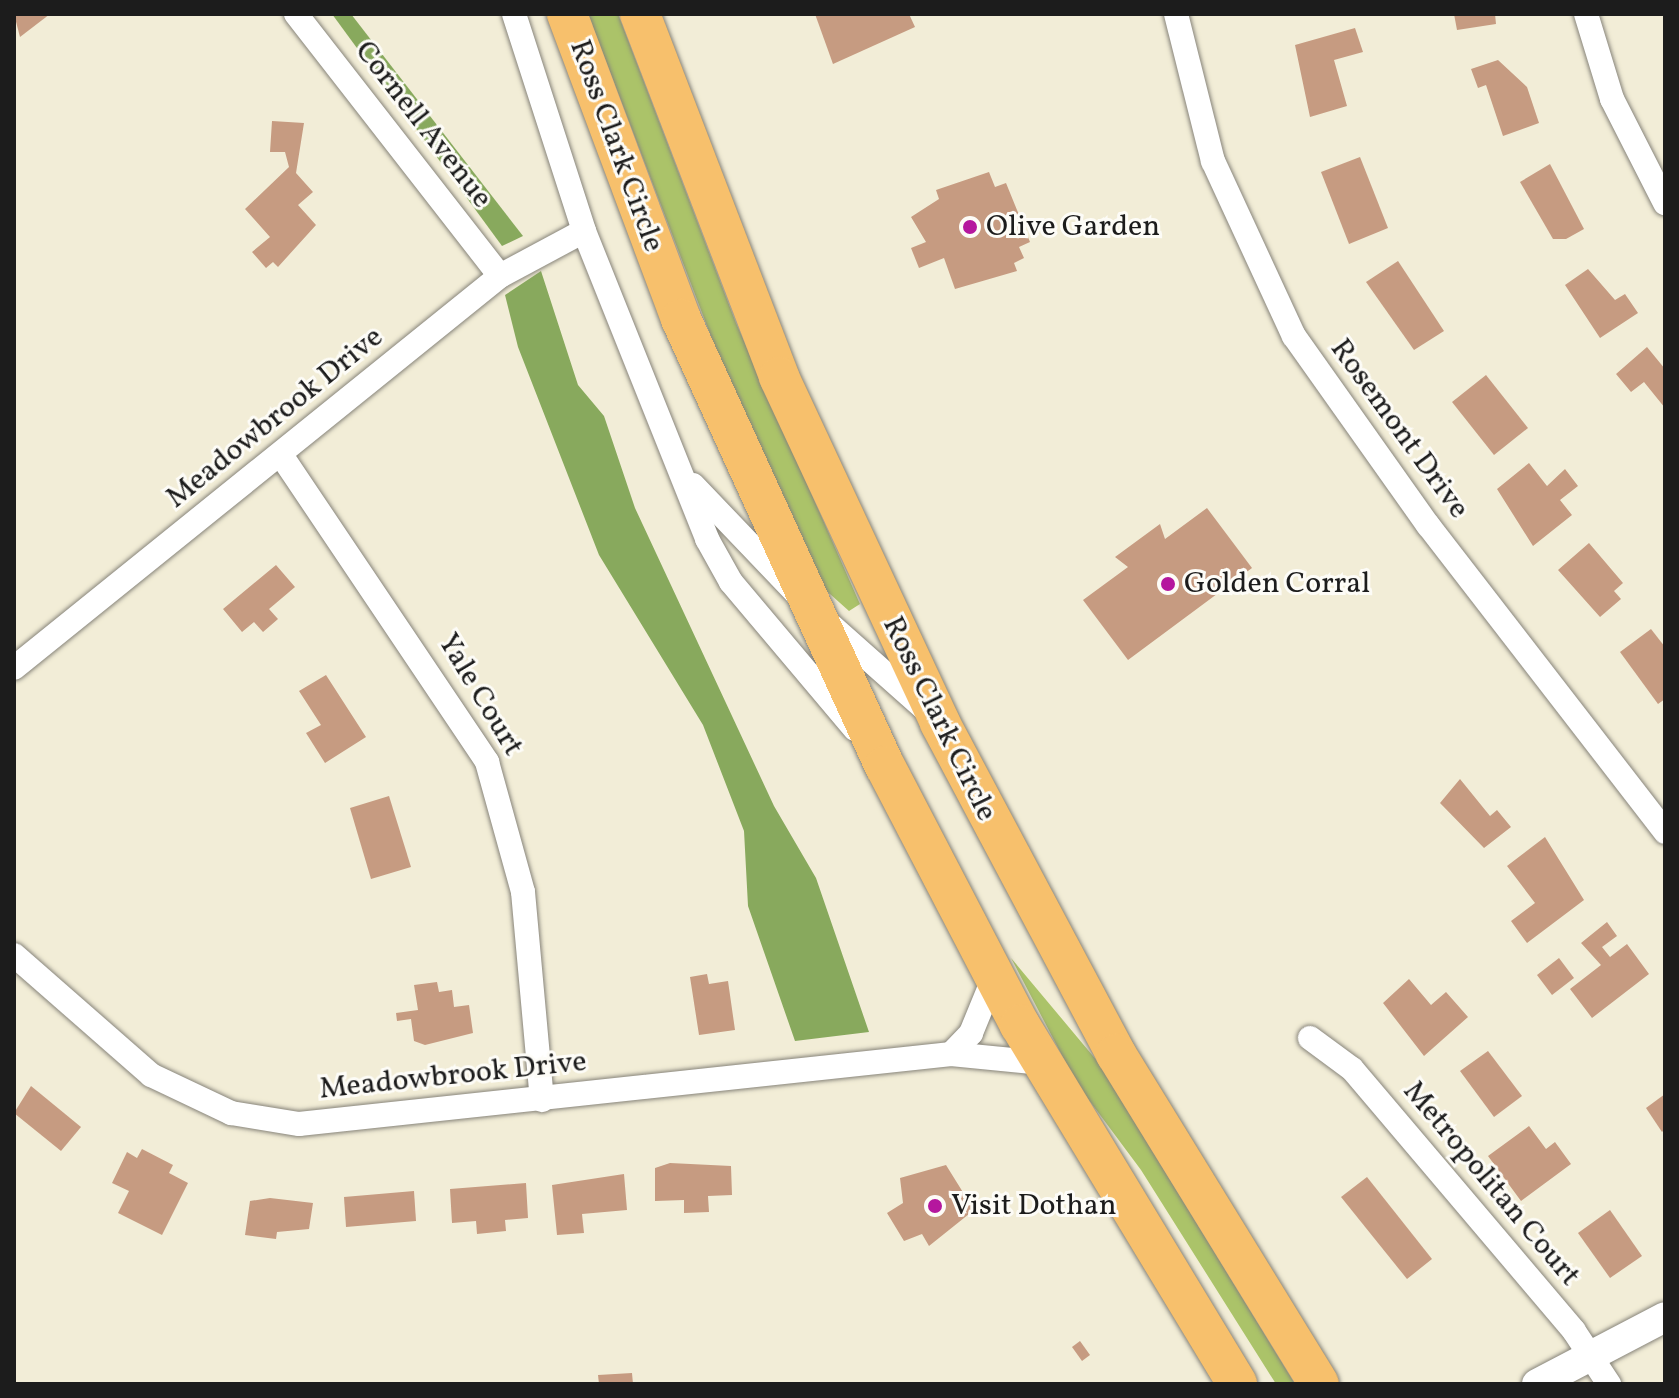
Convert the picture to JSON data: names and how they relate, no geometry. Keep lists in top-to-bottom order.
{
  "streets": {
    "highway": ["Ross Clark Circle"],
    "street": [
      "Cornell Avenue",
      "Meadowbrook Drive",
      "Rosemont Drive",
      "Yale Court",
      "Metropolitan Court"
    ]
  },
  "crossings": [
    ["Cornell Avenue", "Meadowbrook Drive"],
    ["Ross Clark Circle", "Meadowbrook Drive"],
    ["Meadowbrook Drive", "Yale Court"]
  ],
  "places": ["Olive Garden", "Golden Corral", "Visit Dothan"]
}
